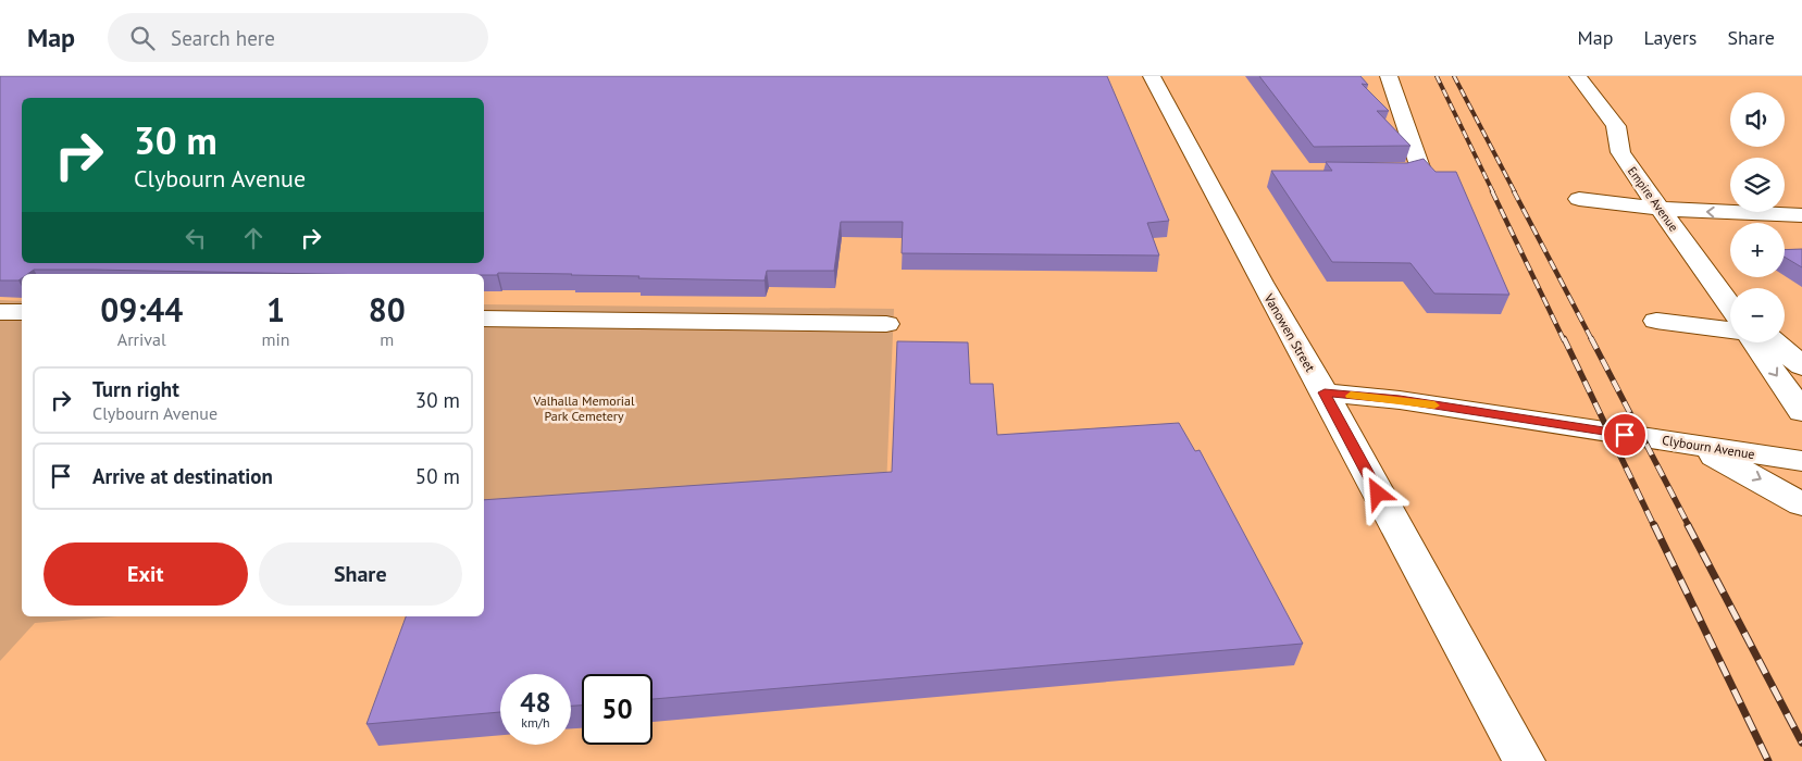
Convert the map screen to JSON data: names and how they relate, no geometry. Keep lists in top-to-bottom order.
{
  "streets": {
    "main road": ["Empire Avenue", "Vanowen Street", "Clybourn Avenue"]
  },
  "crossings": [
    ["Vanowen Street", "Clybourn Avenue"]
  ],
  "parks": ["Valhalla Memorial Park Cemetery"],
  "page": {
    "header": "Map",
    "search": "Search here",
    "nav": ["Map", "Layers", "Share"],
    "map_buttons": ["+", "−"],
    "turn": ["30 m", "Clybourn Avenue"],
    "eta": [
      "09:44",
      "Arrival",
      "1",
      "min",
      "80",
      "m"
    ],
    "list": [
      {
        "name": "Turn right",
        "note": "Clybourn Avenue",
        "value": "30 m"
      },
      {
        "name": "Arrive at destination",
        "value": "50 m"
      }
    ],
    "buttons": ["Exit", "Share"],
    "speed": "48 km/h",
    "limit": "50"
  }
}
